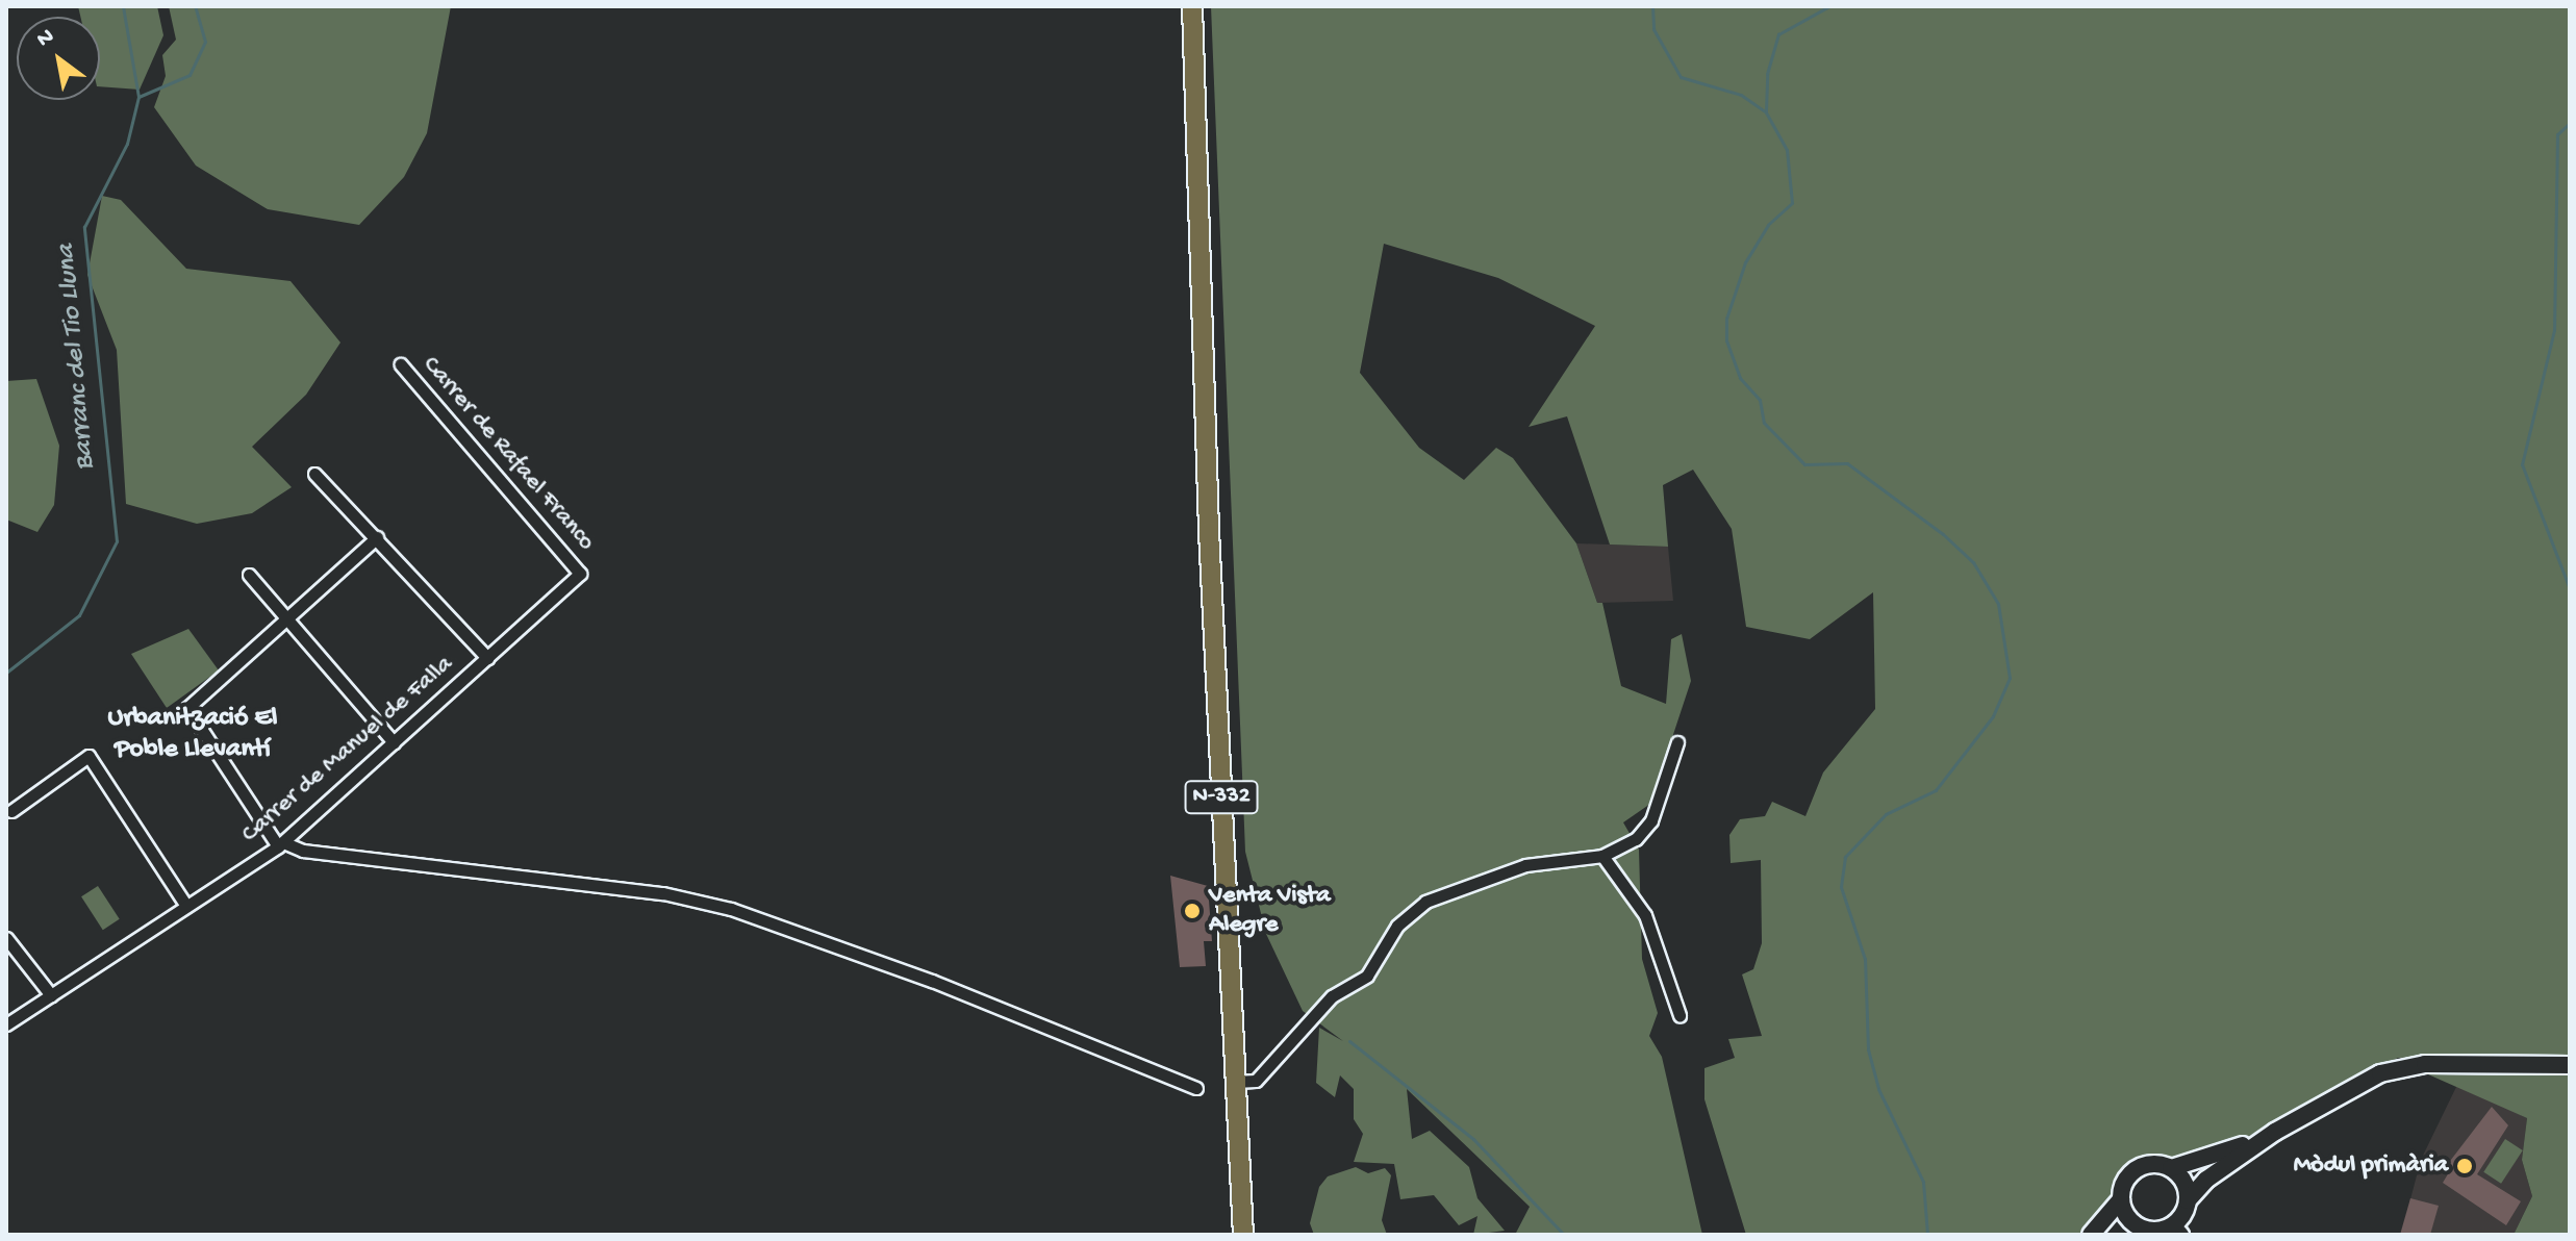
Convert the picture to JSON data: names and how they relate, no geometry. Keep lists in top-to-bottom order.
{
  "streets": {
    "highway": ["N-332"],
    "street": ["Carrer de Rafael Franco", "Carrer de Manuel de Falla"]
  },
  "crossings": [
    ["Carrer de Rafael Franco", "Carrer de Manuel de Falla"]
  ],
  "districts": ["Urbanització El Poble Llevantí"],
  "water": ["Barranc del Tio Lluna"],
  "places": ["Venta Vista Alegre", "Mòdul primària"],
  "north": "top left"
}
